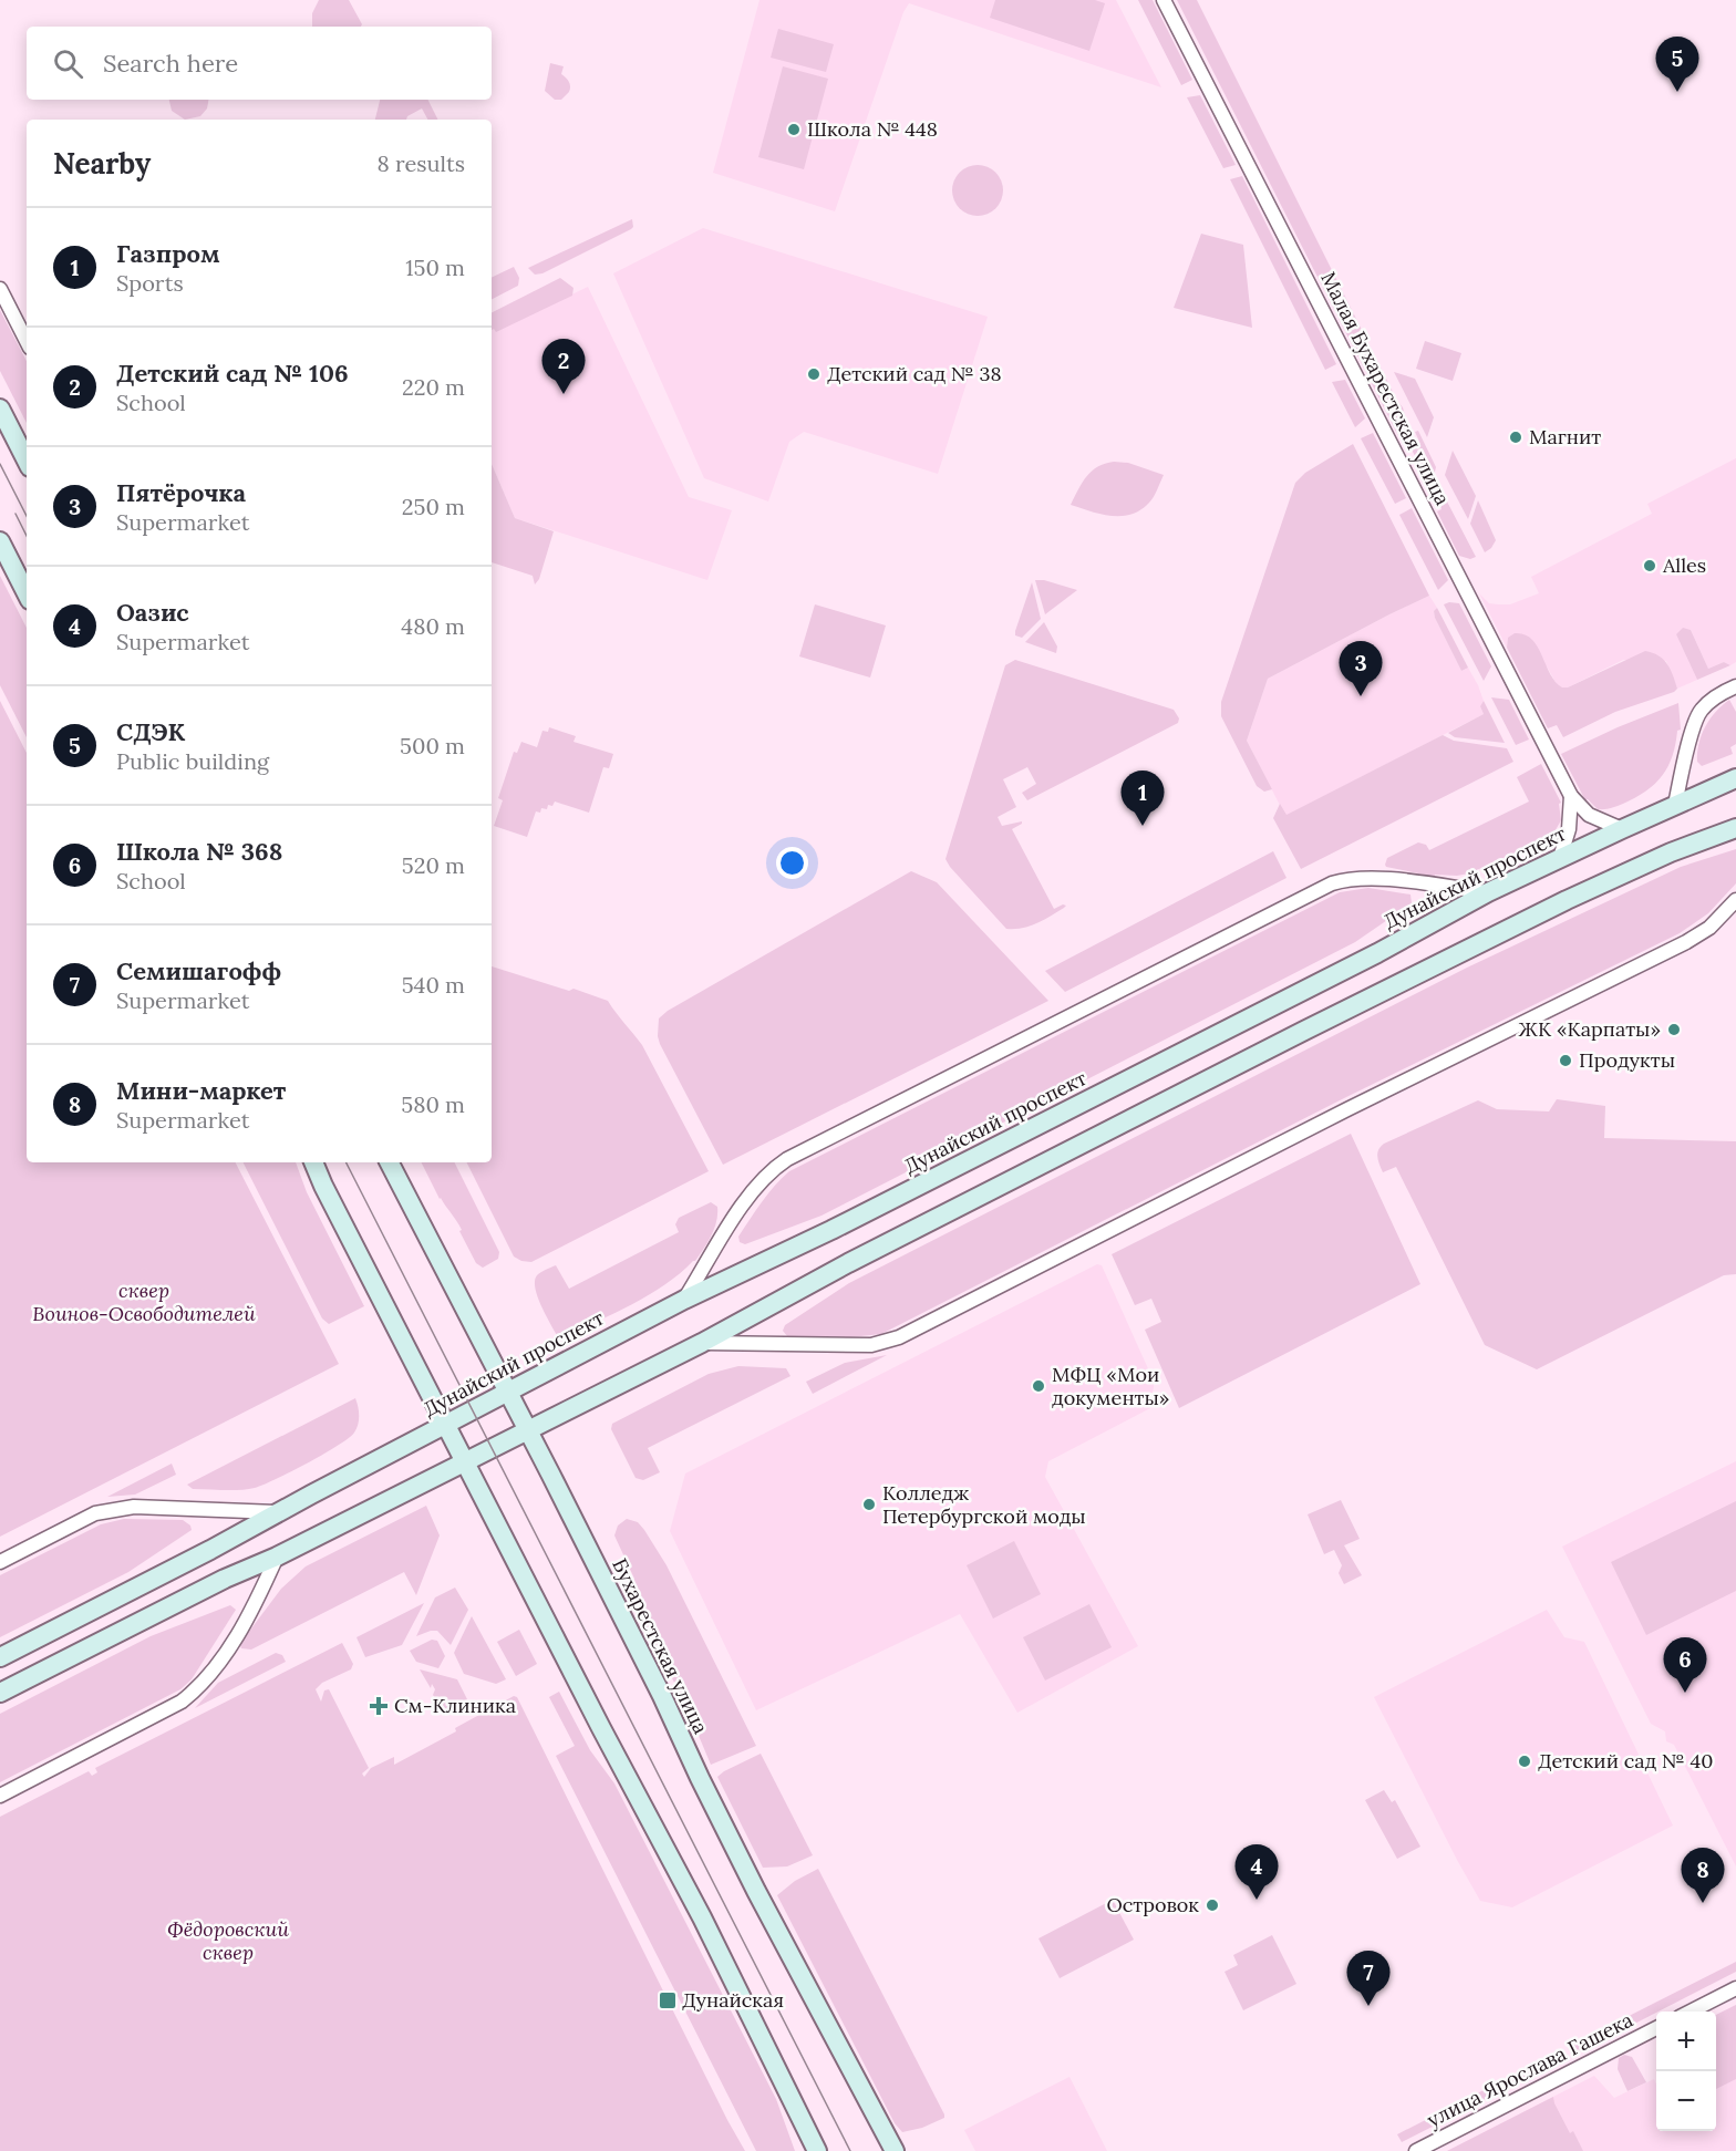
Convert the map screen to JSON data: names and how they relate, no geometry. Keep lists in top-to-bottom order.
{
  "streets": {
    "main road": ["Дунайский проспект", "Бухарестская улица"],
    "street": ["Малая Бухарестская улица", "улица Ярослава Гашека"]
  },
  "crossings": [
    ["Малая Бухарестская улица", "Дунайский проспект"],
    ["Дунайский проспект", "Бухарестская улица"]
  ],
  "parks": ["сквер Воинов-Освободителей", "Фёдоровский сквер"],
  "places": {
    "other": [
      "Школа № 448",
      "Детский сад № 38",
      "Магнит",
      "Alles",
      "ЖК «Карпаты»",
      "Продукты",
      "МФЦ «Мои документы»",
      "Колледж Петербургской моды",
      "Детский сад № 40",
      "Островок"
    ],
    "health": ["См-Клиника"],
    "transit": ["Дунайская"]
  },
  "page": {
    "search": "Search here",
    "pins": [
      "5",
      "2",
      "3",
      "1",
      "6",
      "4",
      "8",
      "7"
    ],
    "heading": ["Nearby", "8 results"],
    "list": [
      {
        "mark": "1",
        "name": "Газпром",
        "note": "Sports",
        "value": "150 m"
      },
      {
        "mark": "2",
        "name": "Детский сад № 106",
        "note": "School",
        "value": "220 m"
      },
      {
        "mark": "3",
        "name": "Пятёрочка",
        "note": "Supermarket",
        "value": "250 m"
      },
      {
        "mark": "4",
        "name": "Оазис",
        "note": "Supermarket",
        "value": "480 m"
      },
      {
        "mark": "5",
        "name": "СДЭК",
        "note": "Public building",
        "value": "500 m"
      },
      {
        "mark": "6",
        "name": "Школа № 368",
        "note": "School",
        "value": "520 m"
      },
      {
        "mark": "7",
        "name": "Семишагофф",
        "note": "Supermarket",
        "value": "540 m"
      },
      {
        "mark": "8",
        "name": "Мини-маркет",
        "note": "Supermarket",
        "value": "580 m"
      }
    ],
    "map_buttons": ["+", "−"]
  }
}
